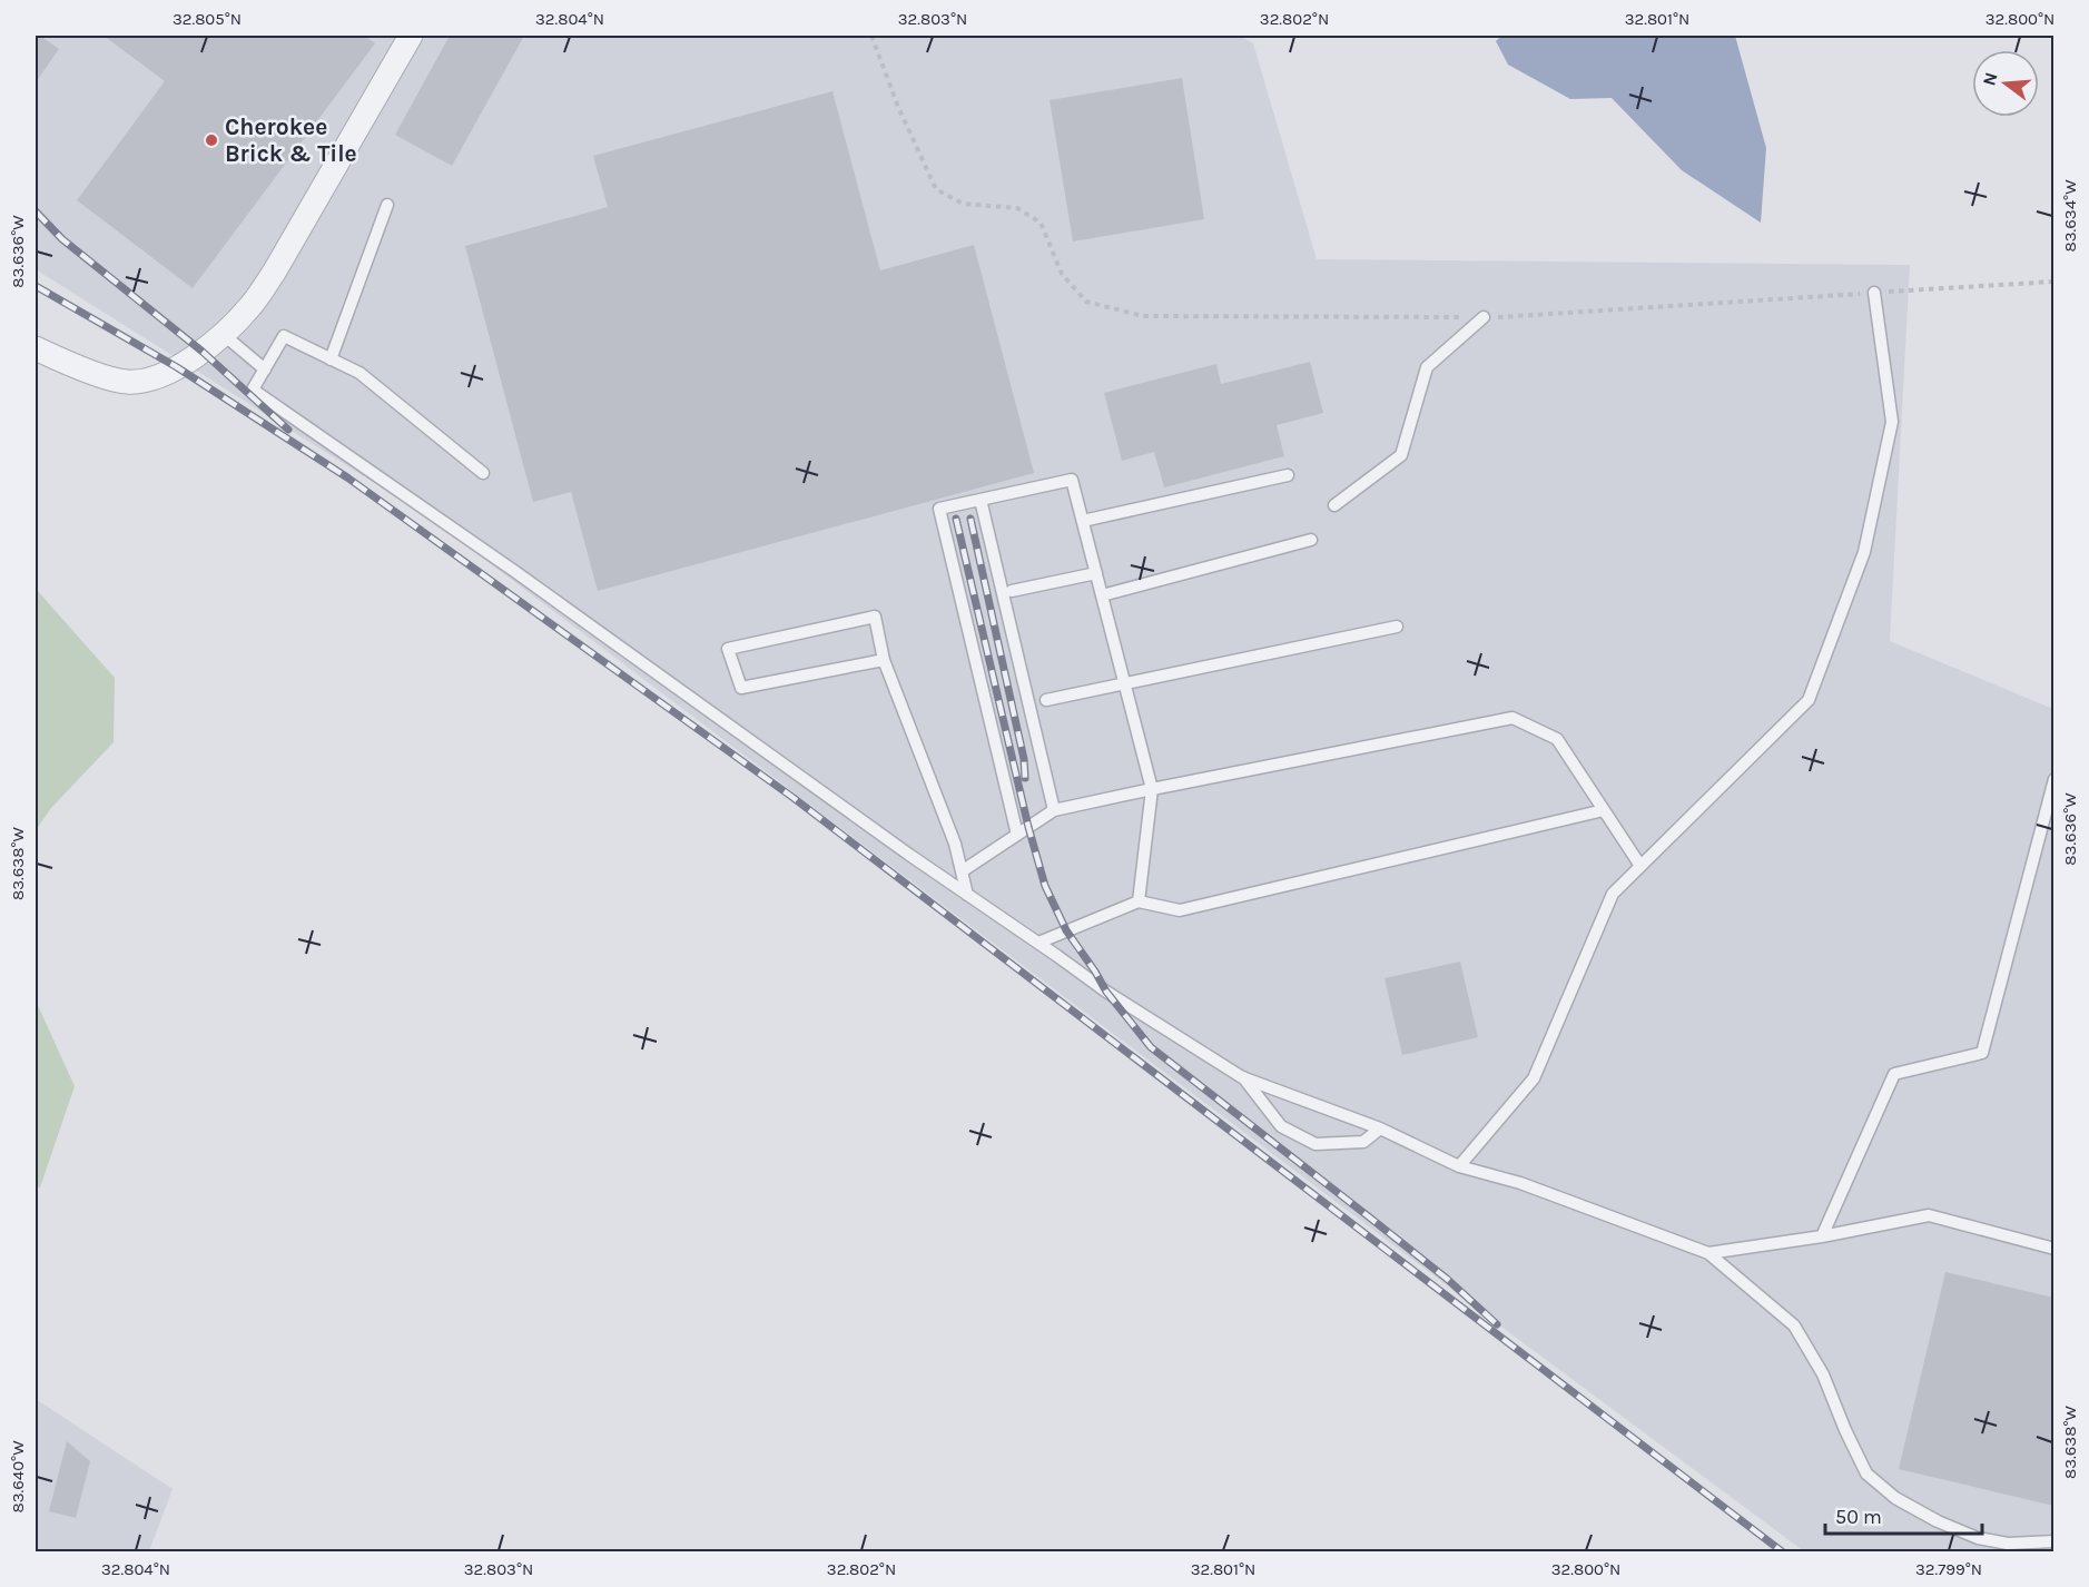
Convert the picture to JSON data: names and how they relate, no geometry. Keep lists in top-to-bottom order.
{
  "places": ["Cherokee Brick & Tile"],
  "scale_bar": "50 m",
  "north": "left",
  "coordinates": [
    "32.805°N",
    "32.804°N",
    "32.803°N",
    "32.802°N",
    "32.801°N",
    "32.800°N",
    "83.634°W",
    "83.636°W",
    "83.638°W",
    "83.640°W",
    "32.799°N"
  ]
}
